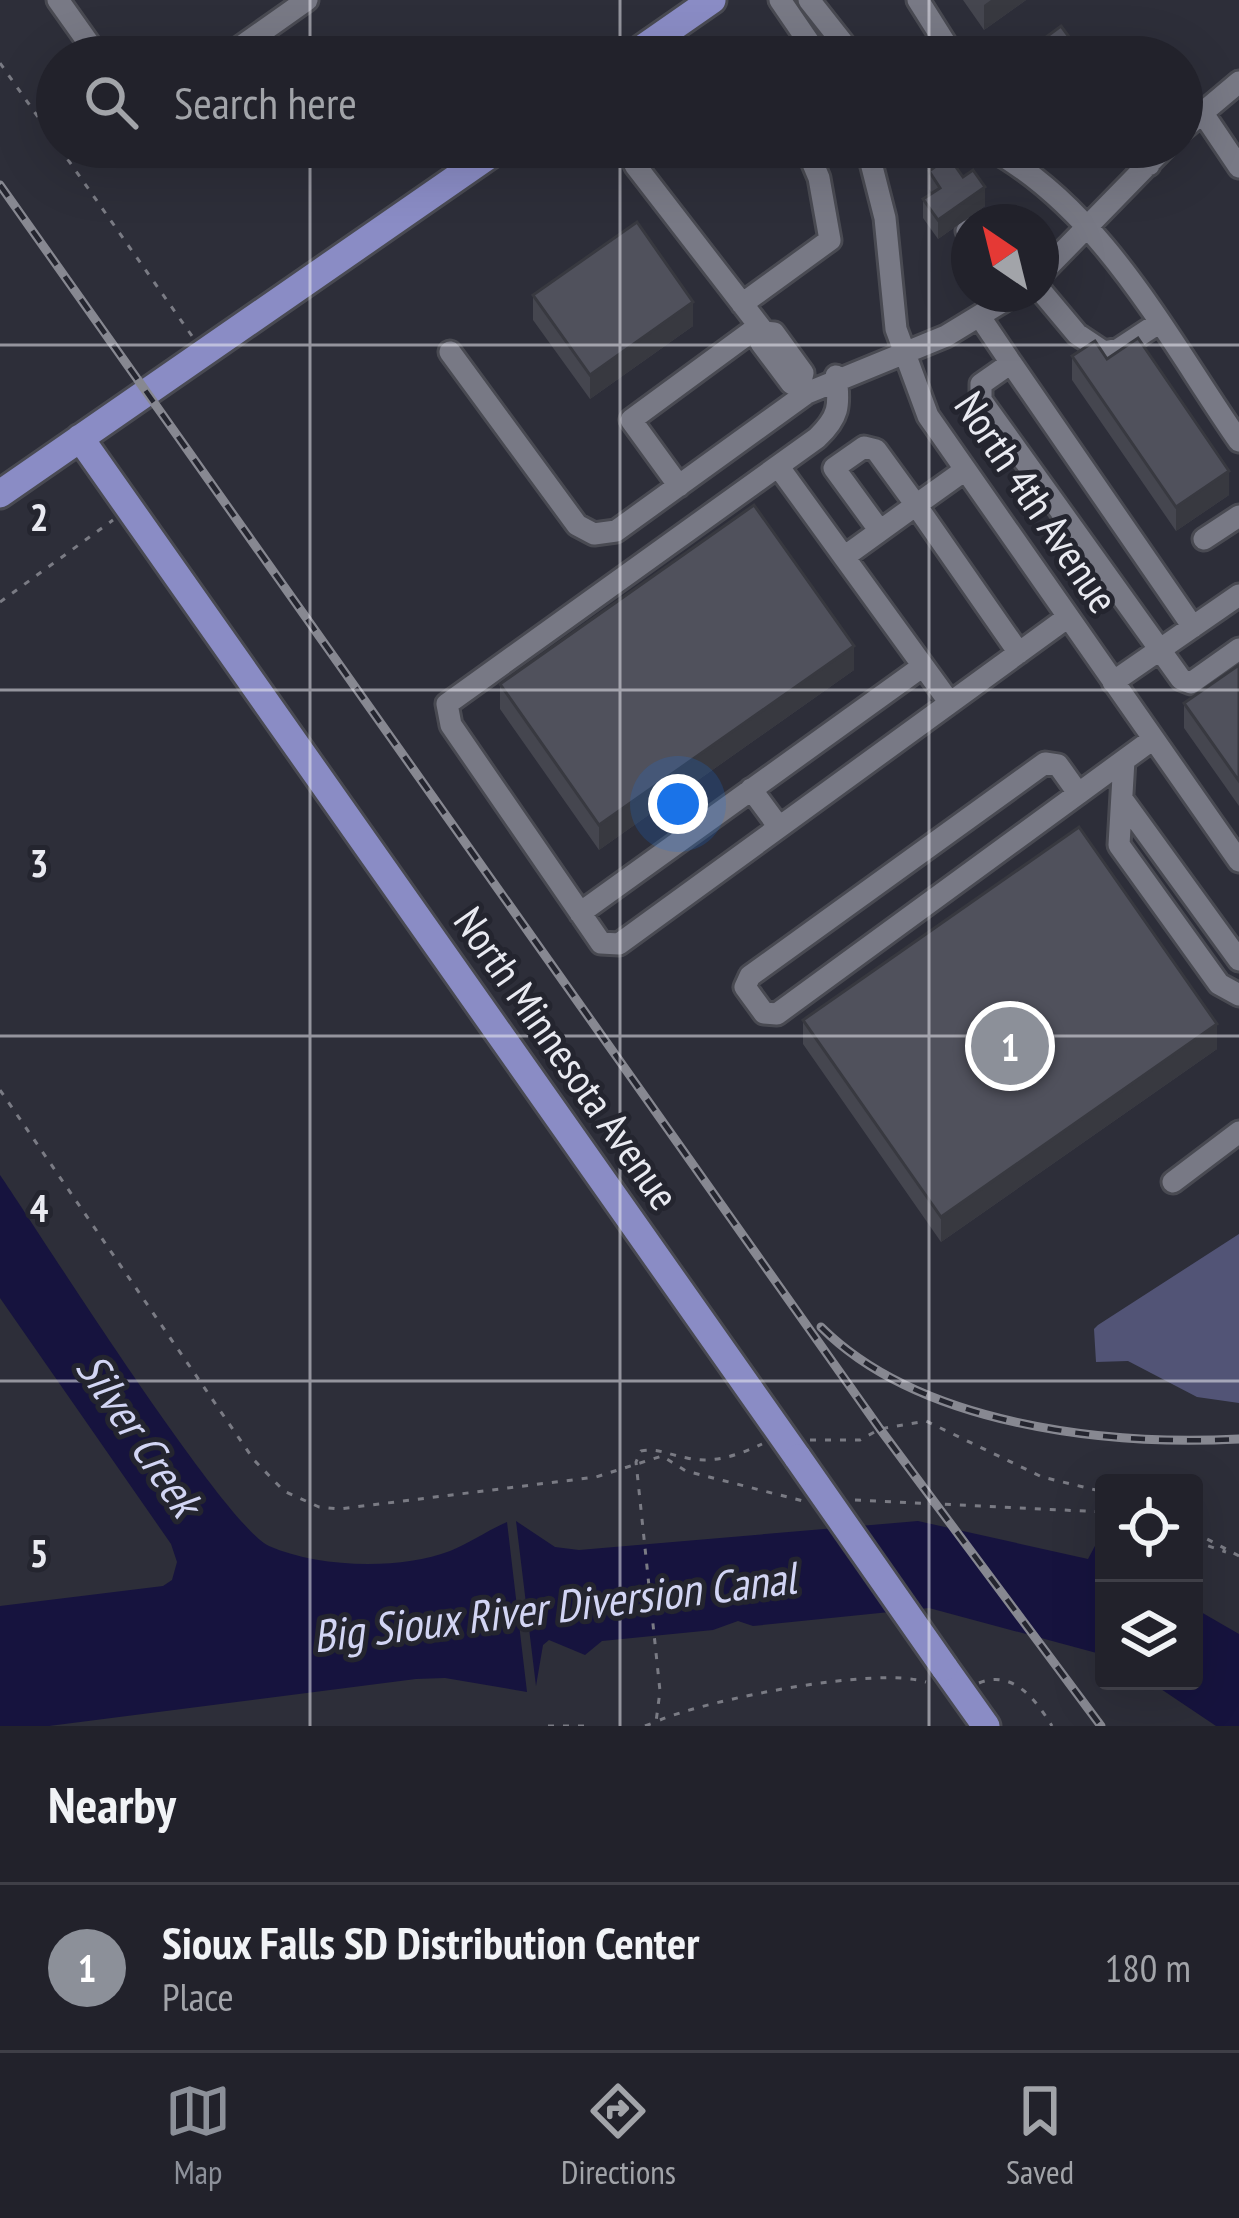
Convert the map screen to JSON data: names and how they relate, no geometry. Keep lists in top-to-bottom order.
{
  "streets": {
    "main road": ["North Minnesota Avenue"],
    "street": ["North 4th Avenue"]
  },
  "water": ["Silver Creek", "Big Sioux River Diversion Canal"],
  "north": "top left",
  "page": {
    "search": "Search here",
    "pins": "1",
    "heading": "Nearby",
    "list": [
      {
        "mark": "1",
        "name": "Sioux Falls SD Distribution Center",
        "note": "Place",
        "value": "180 m"
      }
    ],
    "nav": ["Map", "Directions", "Saved"]
  },
  "grid": {
    "rows": [
      "2",
      "3",
      "4",
      "5"
    ]
  }
}
